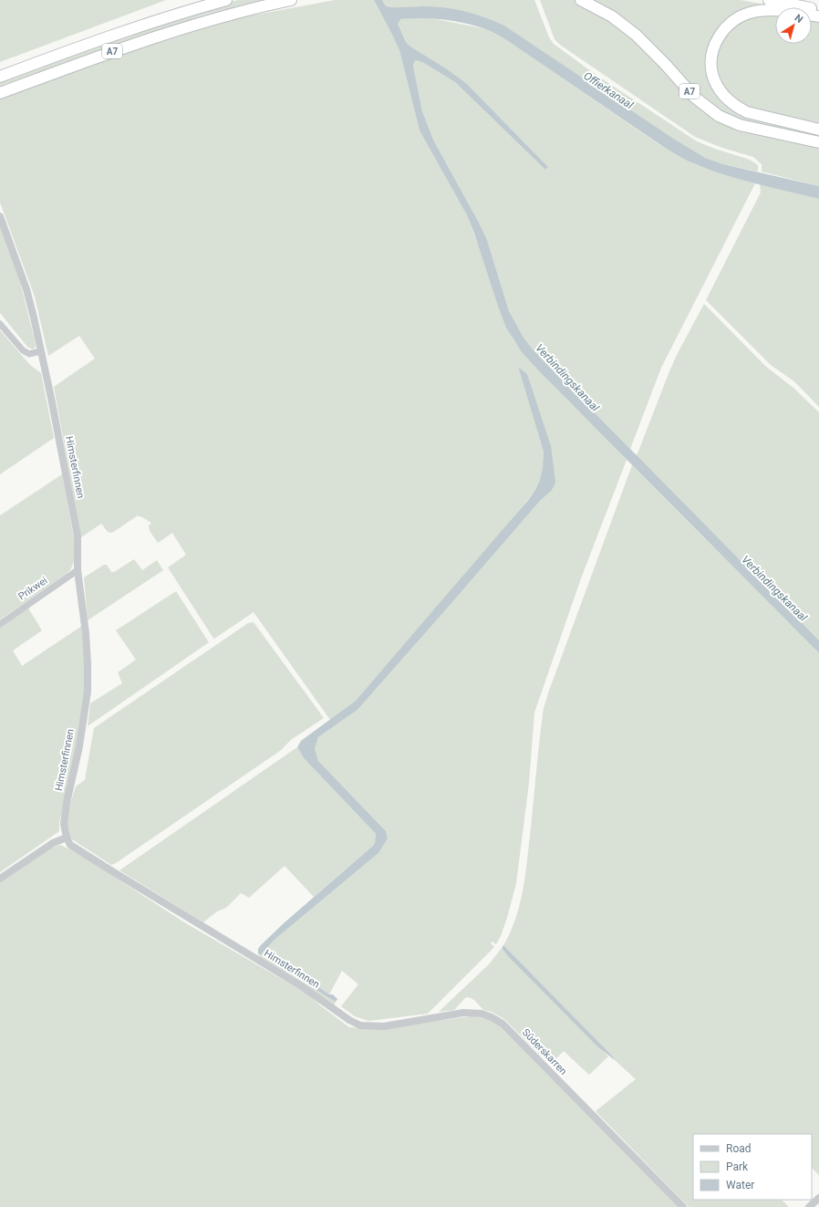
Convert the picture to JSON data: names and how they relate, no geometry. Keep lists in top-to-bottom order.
{
  "streets": {
    "highway": ["A7"],
    "street": ["Himsterfinnen", "Prikwei", "Sûderskarren"]
  },
  "crossings": [
    ["Himsterfinnen", "Prikwei"],
    ["Himsterfinnen", "Sûderskarren"]
  ],
  "water": ["Offierkanaal", "Verbindingskanaal"],
  "legend": ["Road", "Park", "Water"],
  "north": "top right"
}
